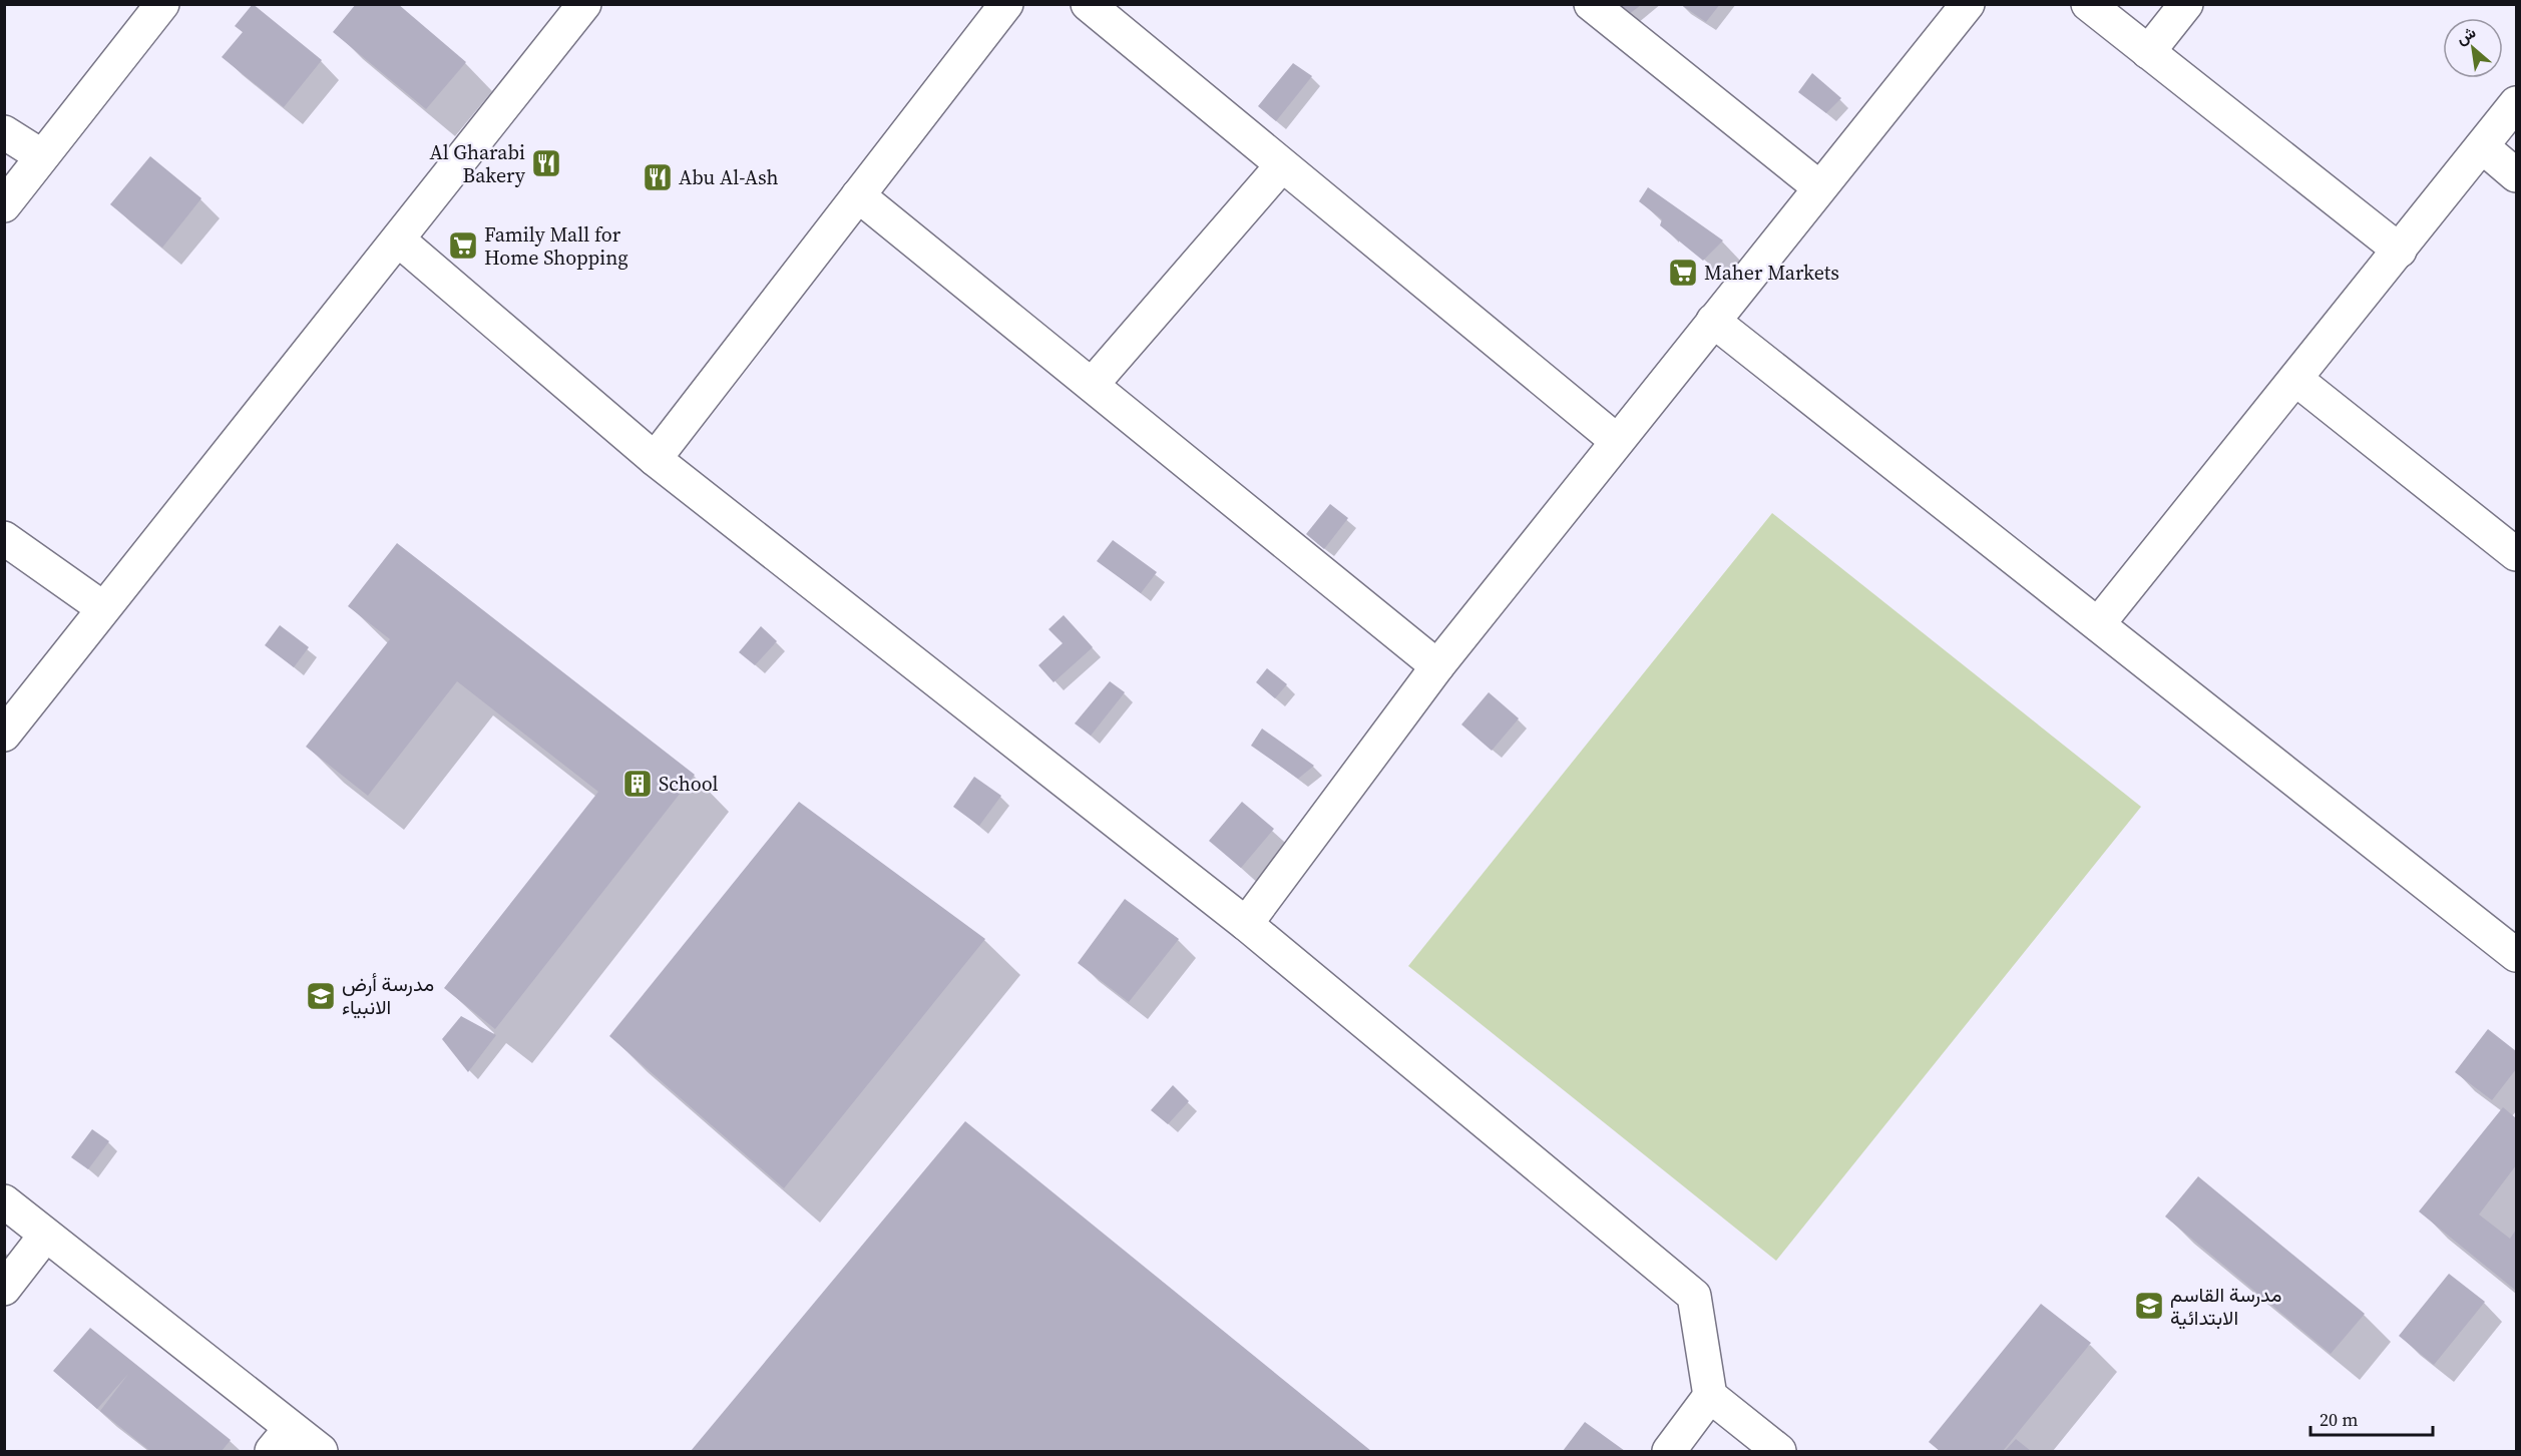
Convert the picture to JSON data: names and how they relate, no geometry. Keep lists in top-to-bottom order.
{
  "places": {
    "restaurant": ["Al Gharabi Bakery", "Abu Al-Ash"],
    "supermarket": ["Family Mall for Home Shopping", "Maher Markets"],
    "building": ["School"],
    "school or university": ["مدرسة أرض الانبياء", "مدرسة القاسم الابتدائية"]
  },
  "scale_bar": "20 m",
  "north": "top left"
}
